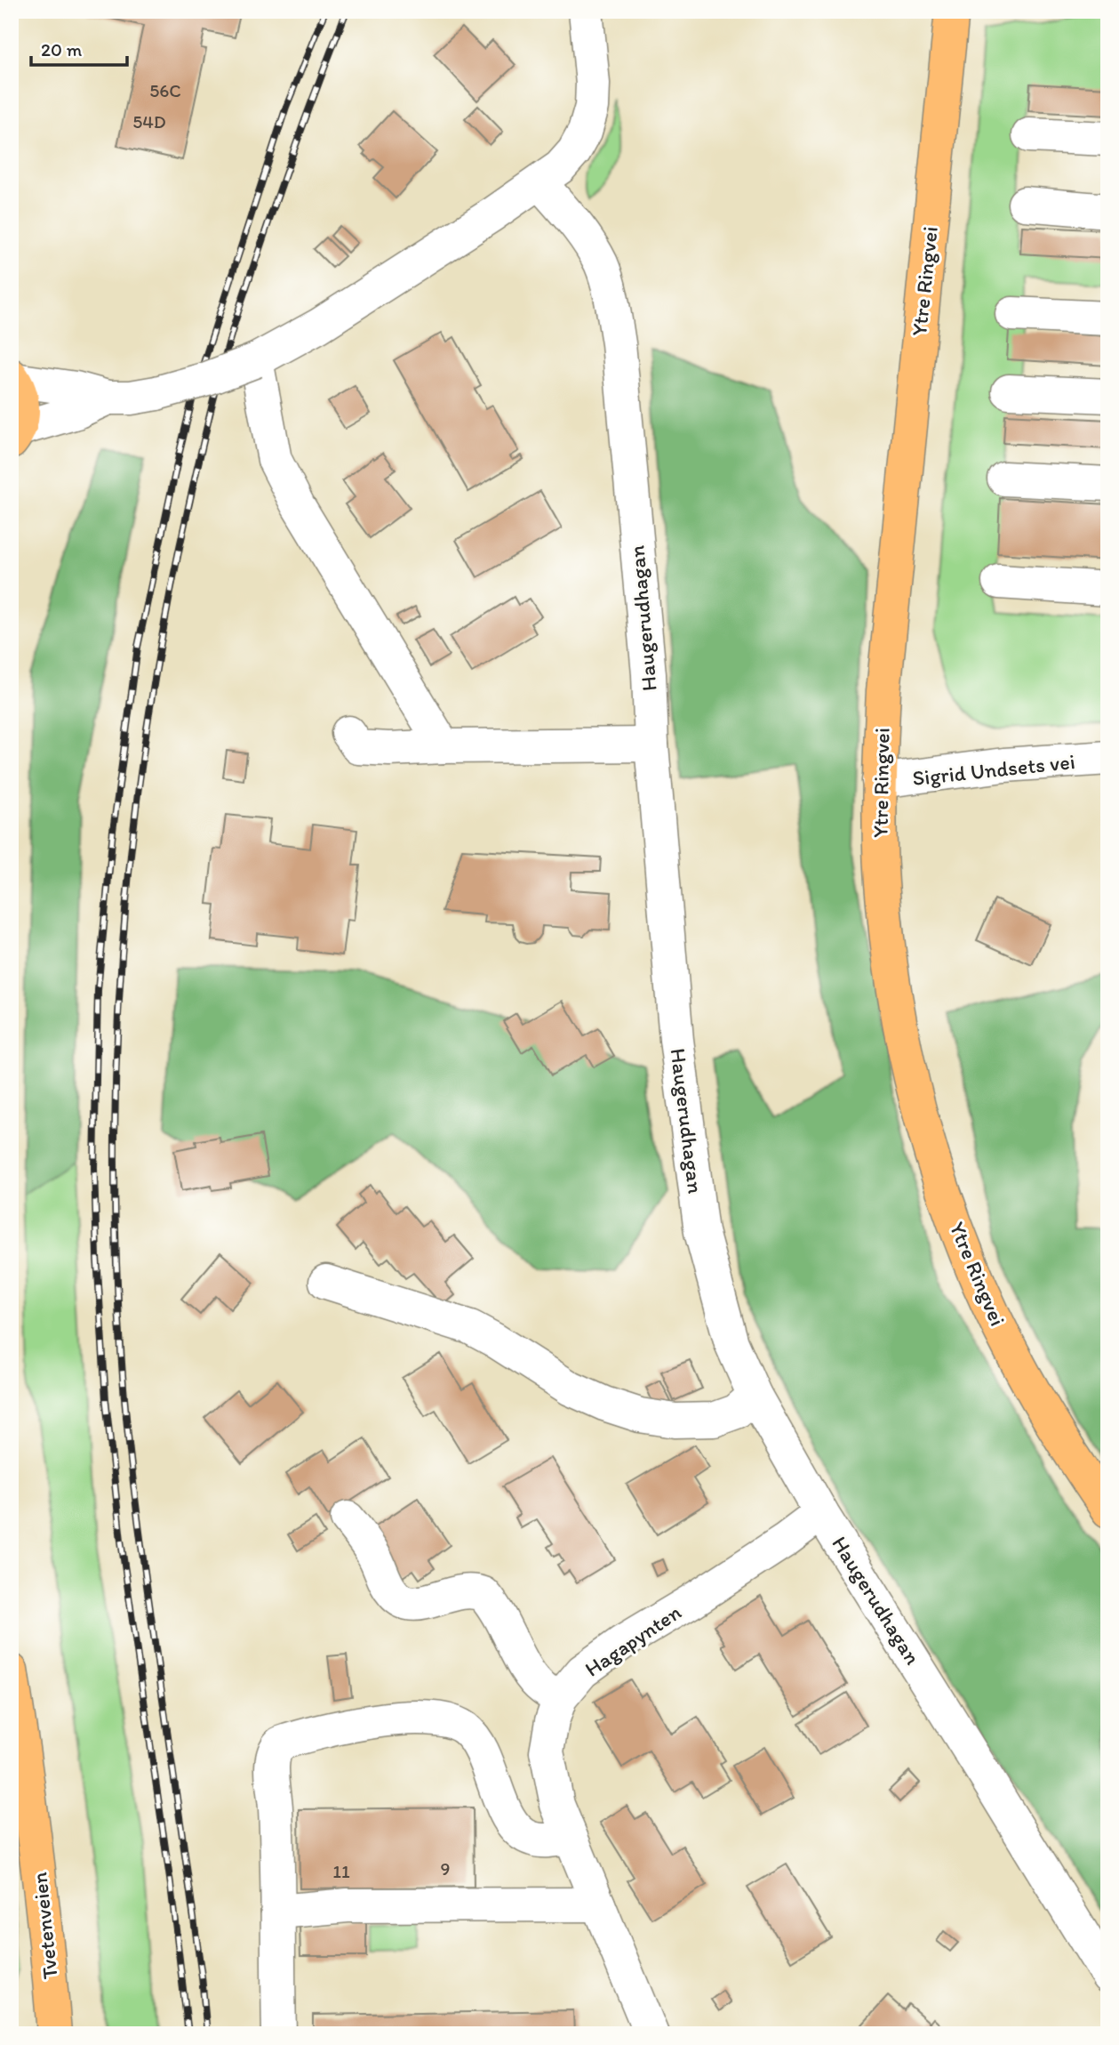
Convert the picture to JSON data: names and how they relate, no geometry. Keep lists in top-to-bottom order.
{
  "streets": {
    "main road": ["Ytre Ringvei", "Tvetenveien"],
    "street": ["Haugerudhagan", "Sigrid Undsets vei", "Hagapynten"]
  },
  "crossings": [
    ["Ytre Ringvei", "Sigrid Undsets vei"],
    ["Haugerudhagan", "Hagapynten"]
  ],
  "house_numbers": [
    "56C",
    "54D",
    "9",
    "11"
  ],
  "scale_bar": "20 m"
}
